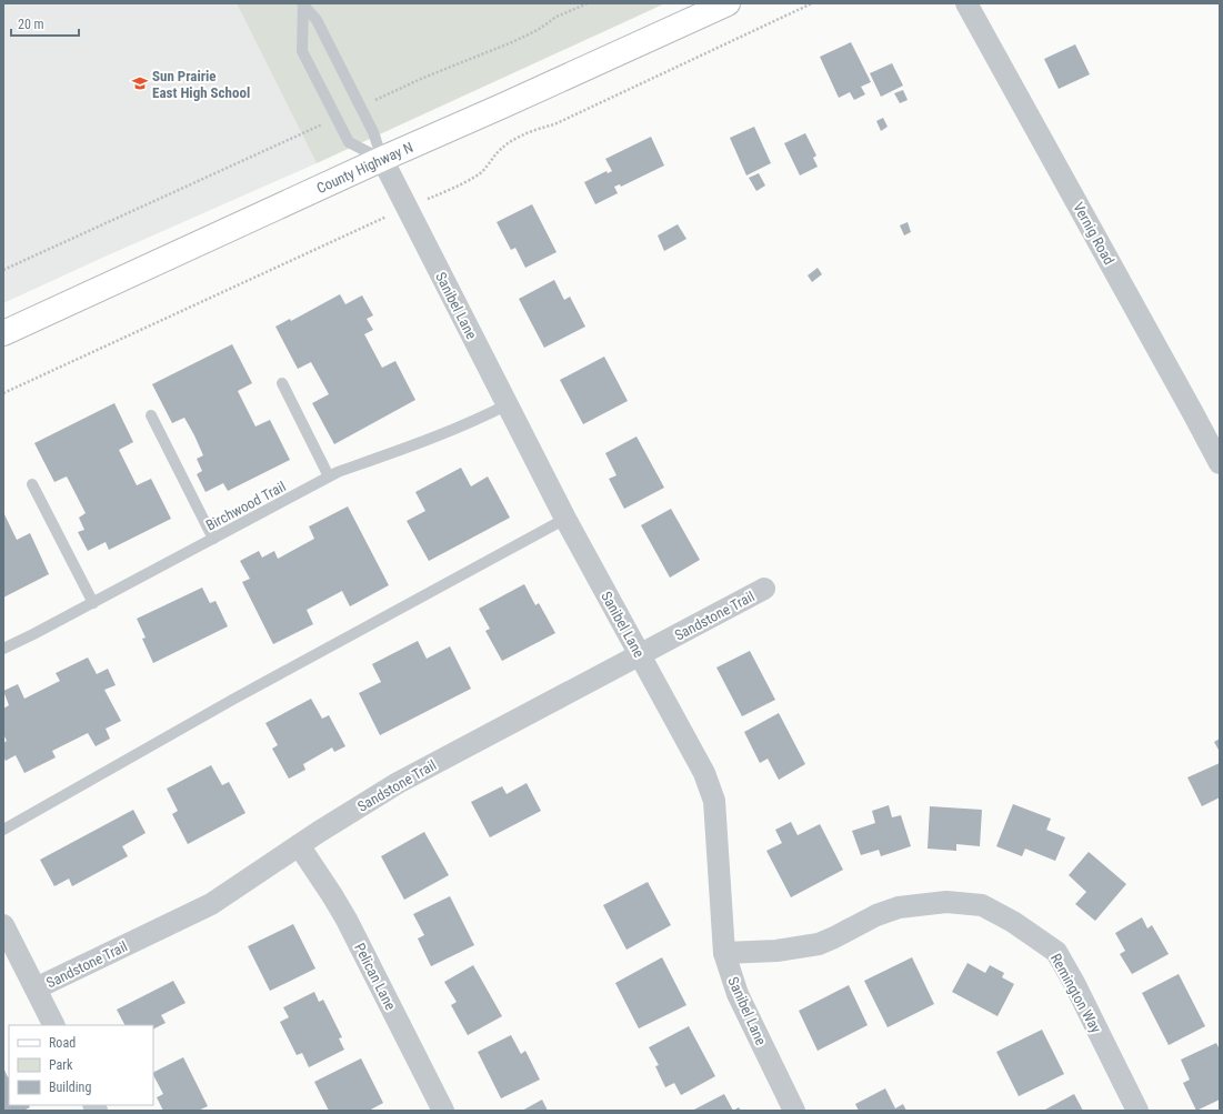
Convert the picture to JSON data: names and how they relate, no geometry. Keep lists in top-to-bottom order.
{
  "streets": {
    "main road": ["County Highway N"],
    "street": [
      "Vernig Road",
      "Sanibel Lane",
      "Sandstone Trail",
      "Pelican Lane",
      "Remington Way"
    ],
    "lane": ["Birchwood Trail"]
  },
  "crossings": [
    ["County Highway N", "Sanibel Lane"],
    ["Sanibel Lane", "Birchwood Trail"],
    ["Sanibel Lane", "Sandstone Trail"],
    ["Sanibel Lane", "Remington Way"],
    ["Sandstone Trail", "Pelican Lane"]
  ],
  "places": {
    "school or university": ["Sun Prairie East High School"]
  },
  "legend": ["Road", "Park", "Building"],
  "scale_bar": "20 m"
}
